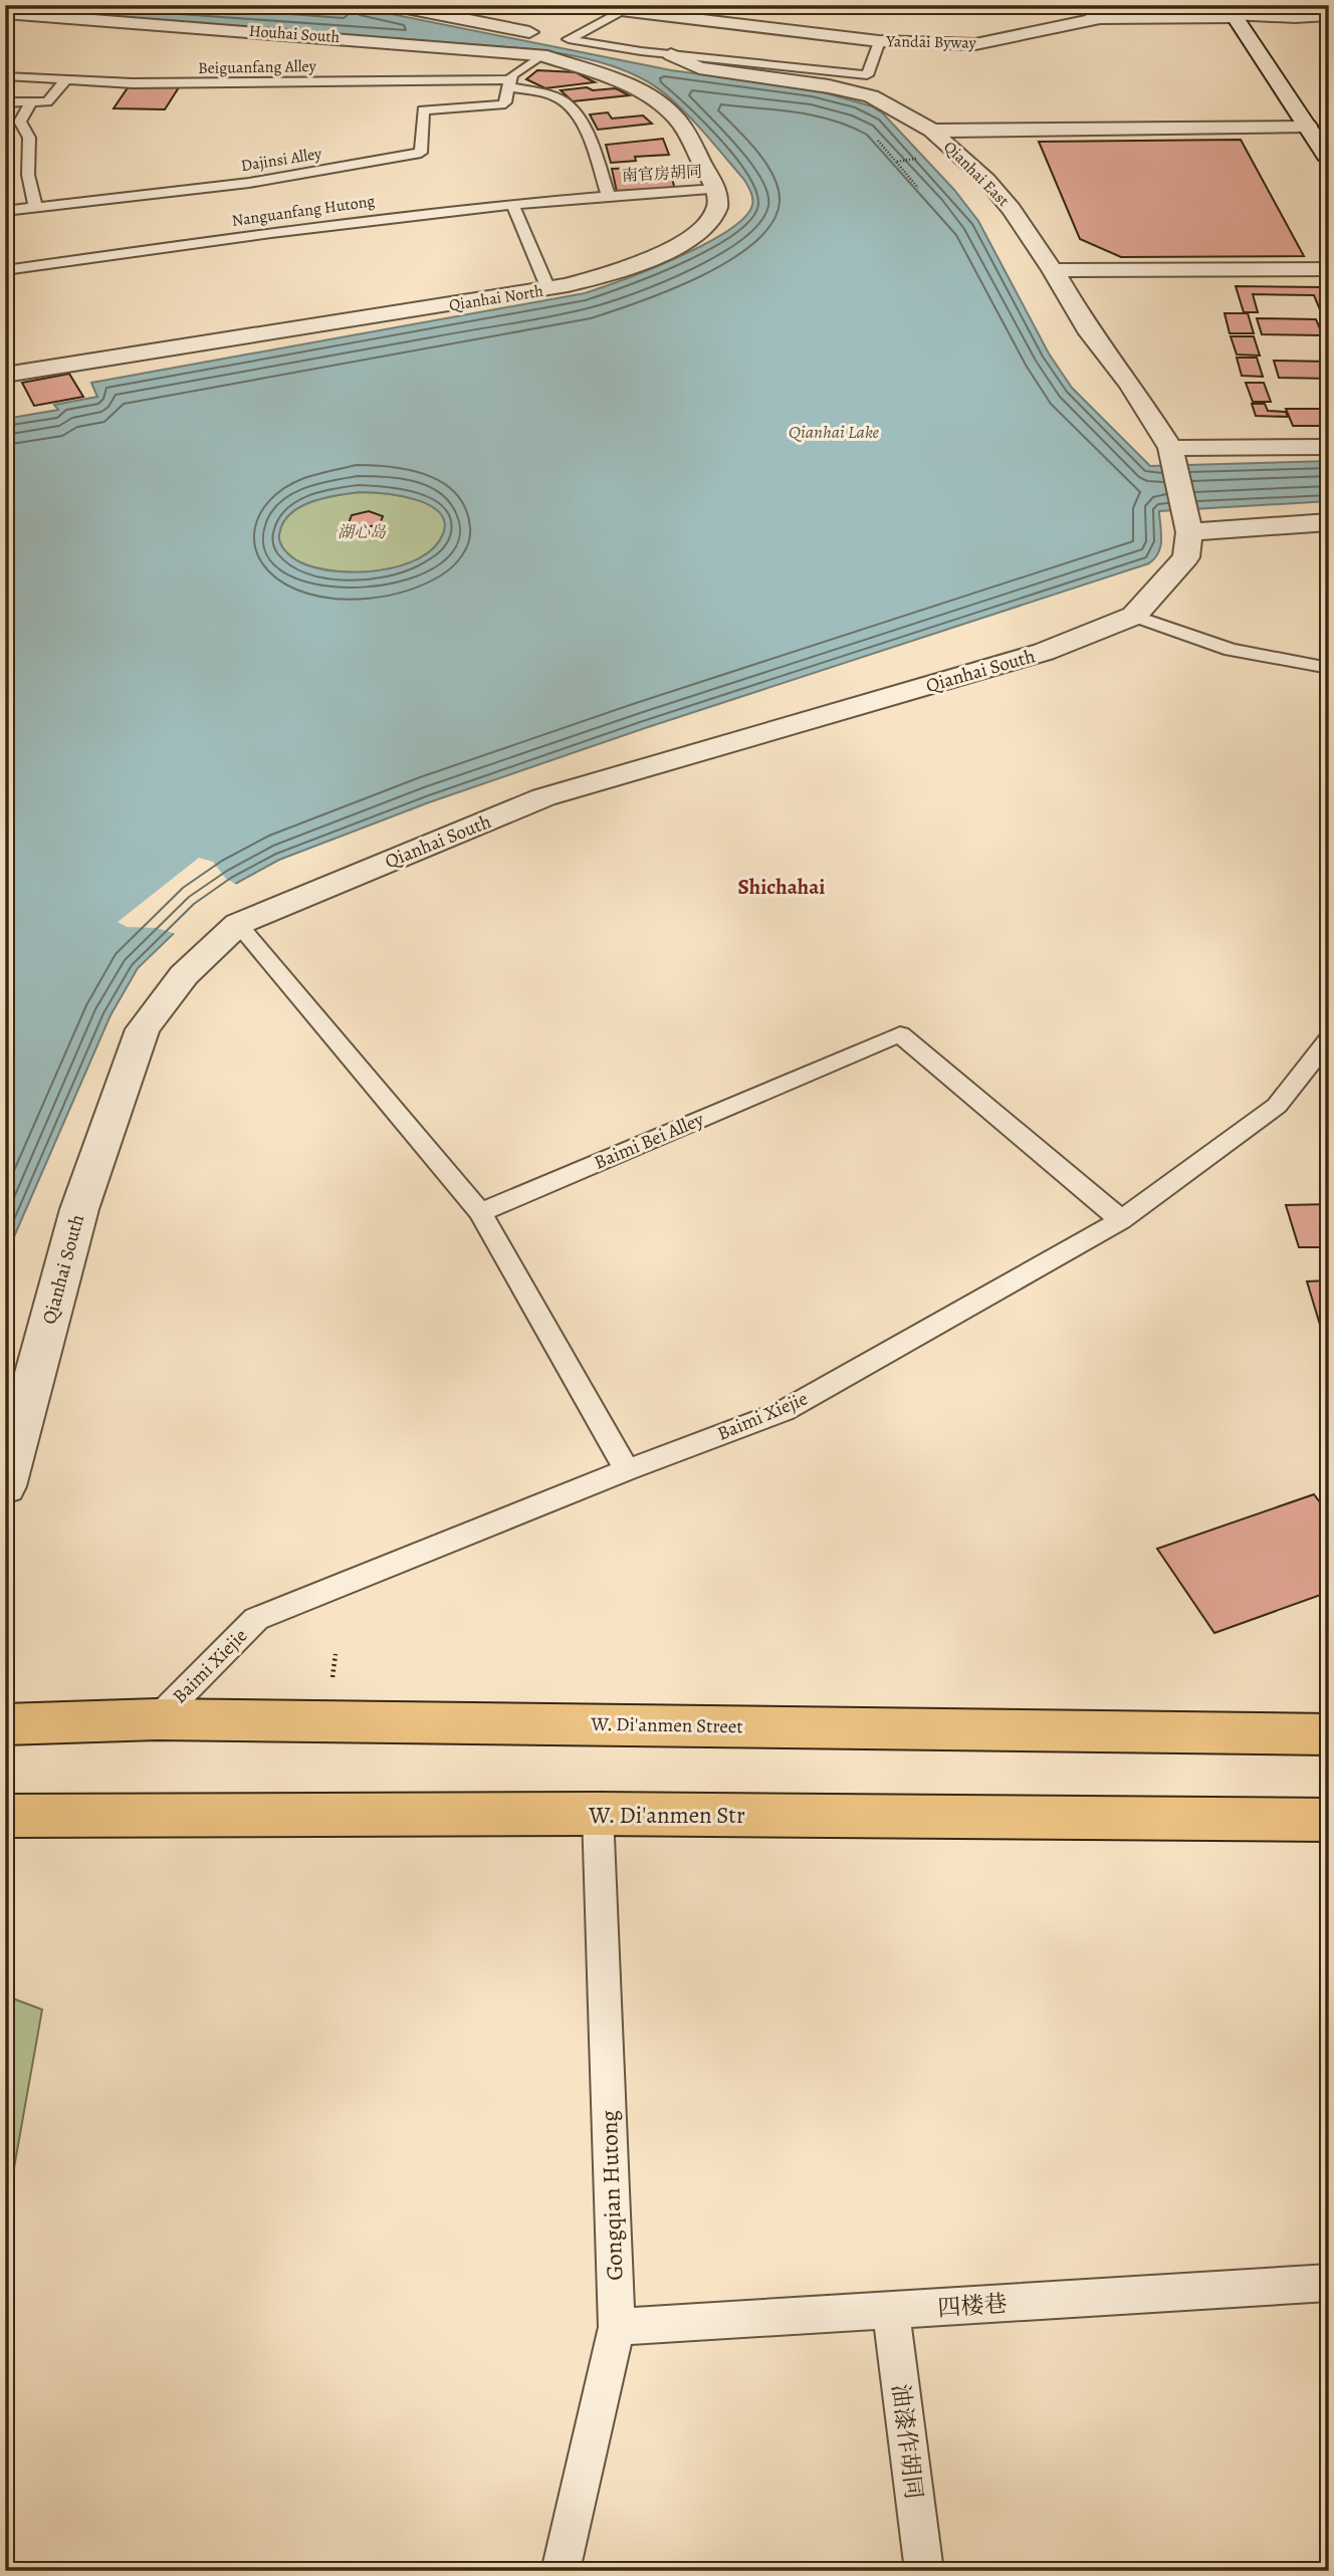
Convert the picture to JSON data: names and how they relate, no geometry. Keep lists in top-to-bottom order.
{
  "streets": {
    "main road": ["W. Di'anmen Street", "W. Di'anmen Str"],
    "street": [
      "Houhai South",
      "Yandai Byway",
      "Qianhai East",
      "Qianhai North",
      "Qianhai South"
    ],
    "lane": [
      "Beiguanfang Alley",
      "Dajinsi Alley",
      "南官房胡同",
      "Nanguanfang Hutong",
      "Baimi Bei Alley",
      "Baimi Xiejie",
      "Gongqian Hutong",
      "四楼巷",
      "油漆作胡同"
    ]
  },
  "crossings": [
    ["Beiguanfang Alley", "Dajinsi Alley"],
    ["Beiguanfang Alley", "南官房胡同"],
    ["Beiguanfang Alley", "Nanguanfang Hutong"],
    ["南官房胡同", "Nanguanfang Hutong"],
    ["南官房胡同", "Qianhai North"],
    ["Qianhai East", "Qianhai South"],
    ["Baimi Bei Alley", "Baimi Xiejie"],
    ["Baimi Xiejie", "W. Di'anmen Street"],
    ["W. Di'anmen Str", "Gongqian Hutong"],
    ["Gongqian Hutong", "四楼巷"],
    ["四楼巷", "油漆作胡同"]
  ],
  "districts": ["Shichahai"],
  "water": ["Qianhai Lake"],
  "parks": ["湖心岛"]
}
